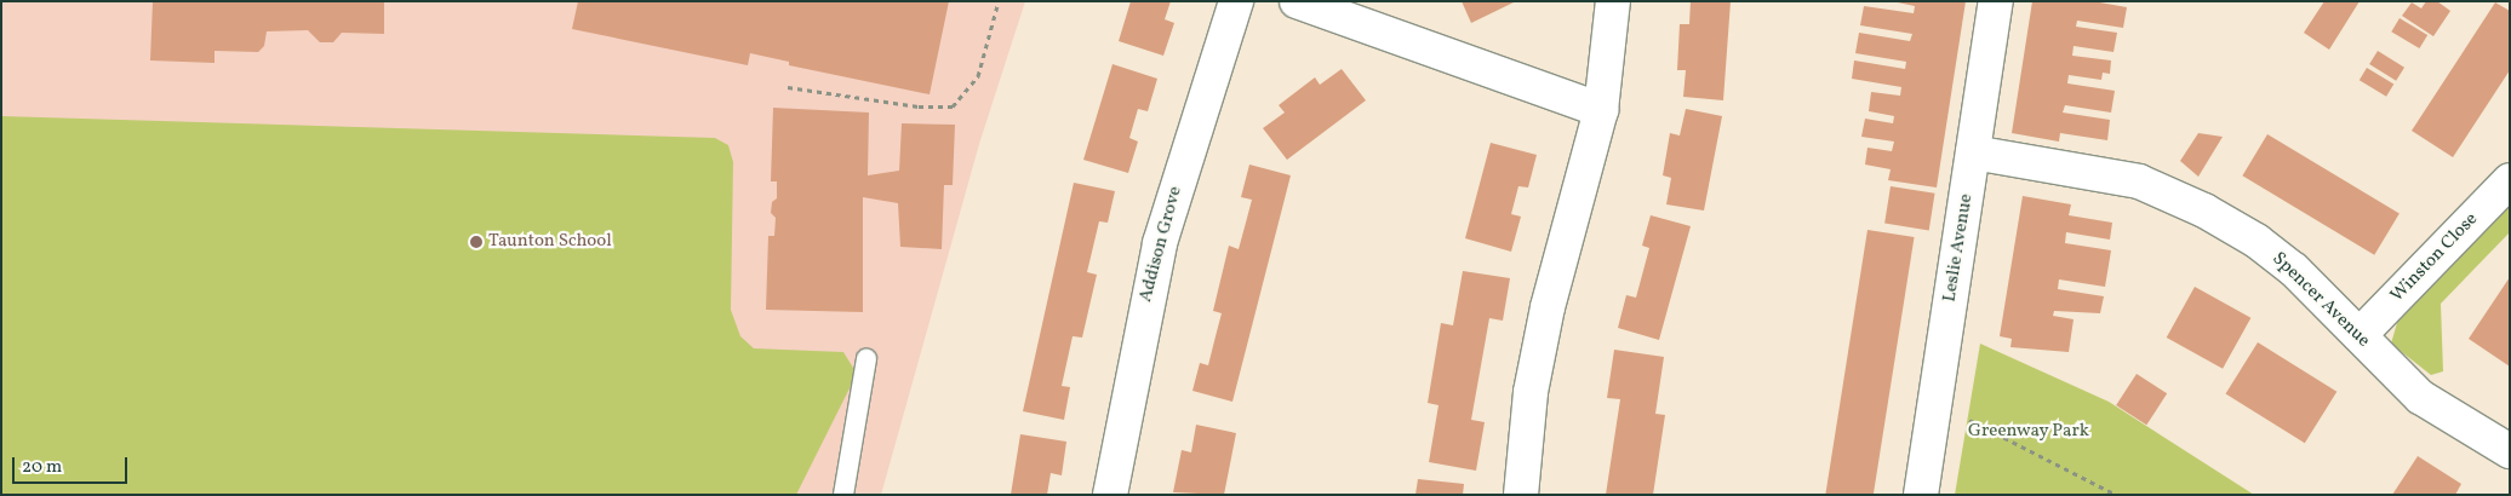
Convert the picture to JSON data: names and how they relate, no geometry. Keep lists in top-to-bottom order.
{
  "streets": {
    "street": [
      "Addison Grove",
      "Leslie Avenue",
      "Winston Close",
      "Spencer Avenue"
    ]
  },
  "crossings": [
    ["Leslie Avenue", "Spencer Avenue"],
    ["Winston Close", "Spencer Avenue"]
  ],
  "parks": ["Greenway Park"],
  "places": ["Taunton School"],
  "scale_bar": "20 m"
}
